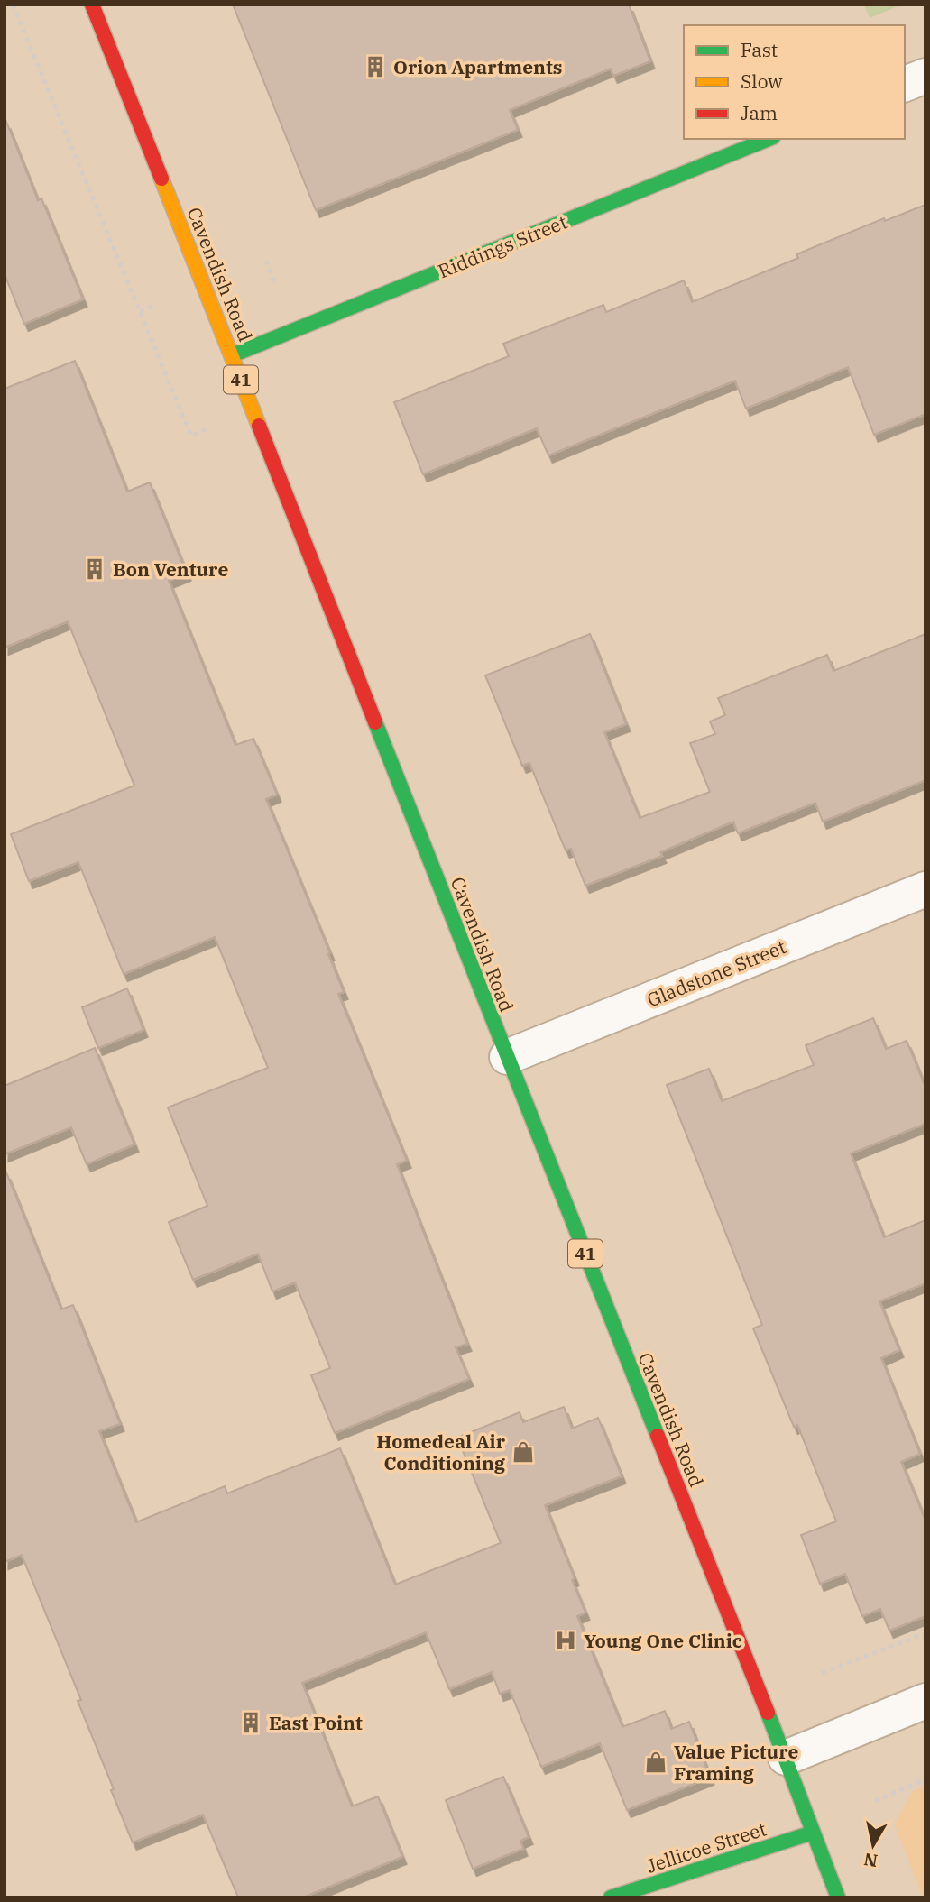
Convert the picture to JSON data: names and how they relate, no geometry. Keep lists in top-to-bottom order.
{
  "streets": {
    "main road": [
      "Riddings Street",
      "Cavendish Road",
      "41",
      "Jellicoe Street"
    ],
    "street": ["Gladstone Street"]
  },
  "crossings": [
    ["Riddings Street", "Cavendish Road"],
    ["Cavendish Road", "Gladstone Street"],
    ["Cavendish Road", "Jellicoe Street"]
  ],
  "places": {
    "building": ["Orion Apartments", "Bon Venture", "East Point"],
    "shop": ["Homedeal Air Conditioning", "Value Picture Framing"],
    "hospital": ["Young One Clinic"]
  },
  "legend": ["Fast", "Slow", "Jam"],
  "north": "bottom"
}
